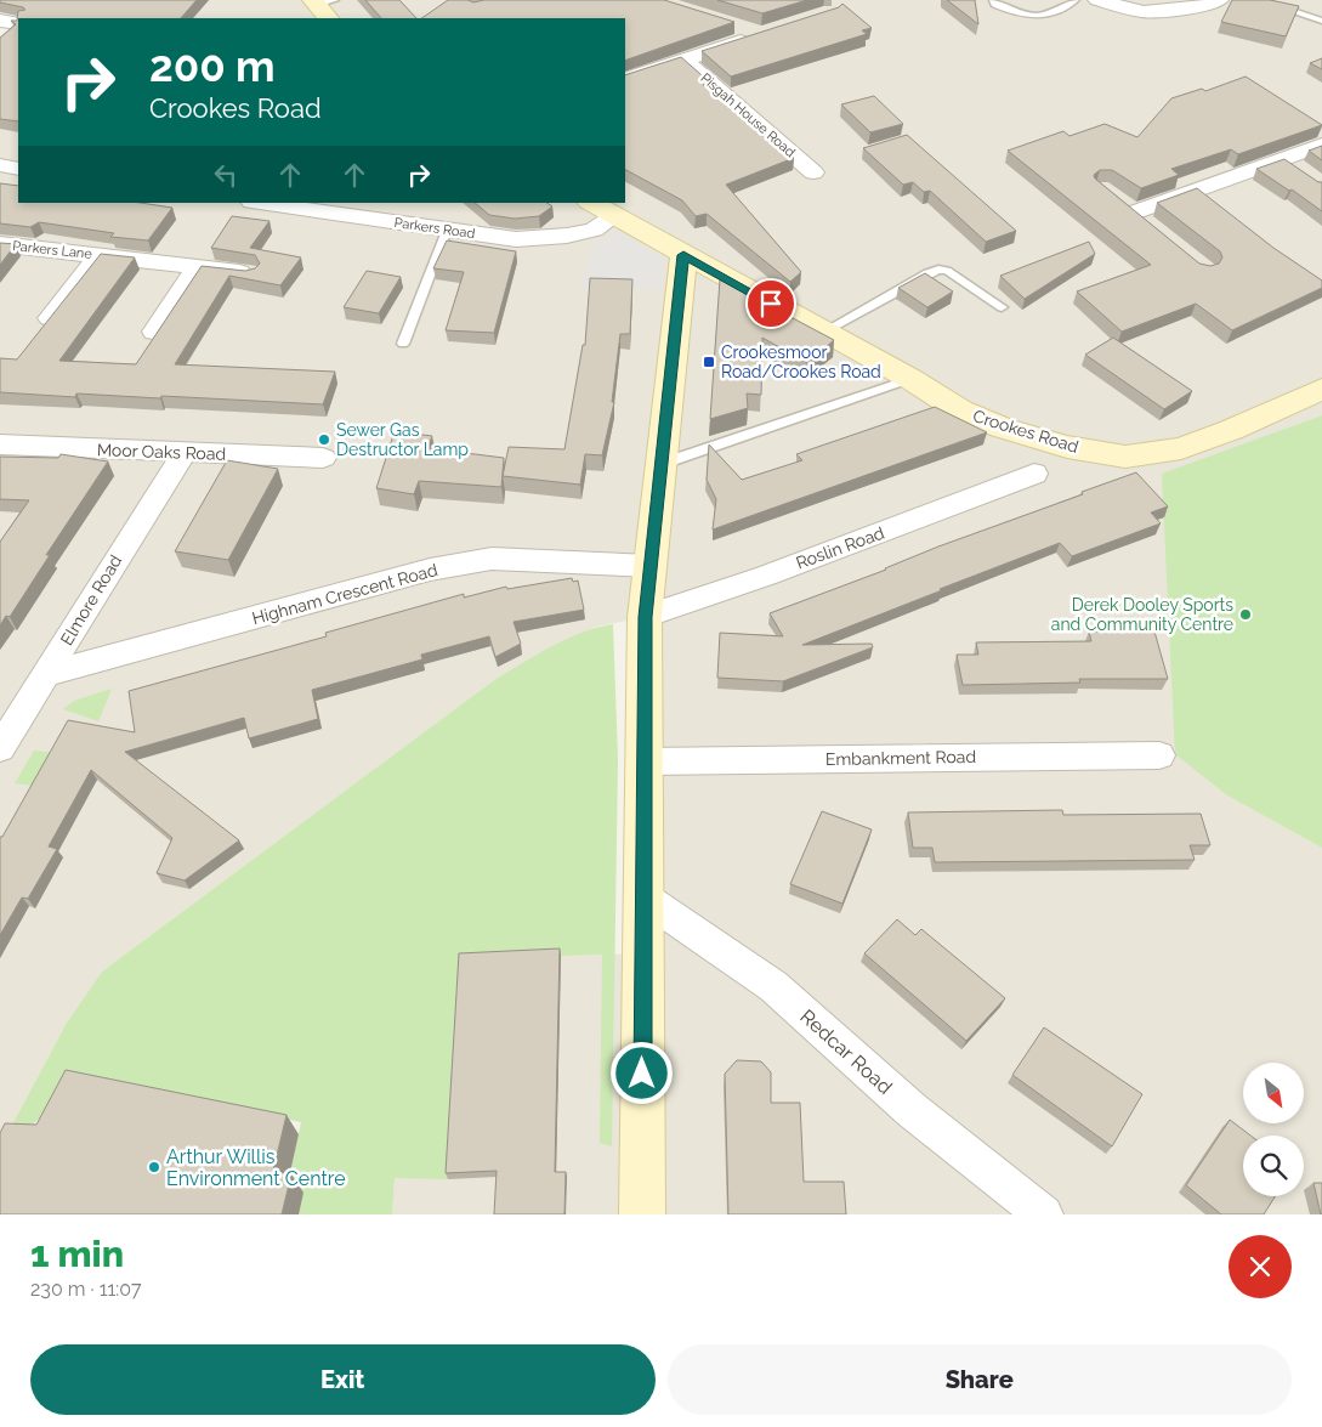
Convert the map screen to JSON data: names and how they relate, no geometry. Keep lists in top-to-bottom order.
{
  "streets": {
    "street": [
      "Pisgah House Road",
      "Parkers Road",
      "Parkers Lane",
      "Crookes Road",
      "Moor Oaks Road",
      "Roslin Road",
      "Highnam Crescent Road",
      "Elmore Road",
      "Embankment Road",
      "Redcar Road"
    ]
  },
  "crossings": [
    ["Parkers Road", "Crookes Road"],
    ["Moor Oaks Road", "Elmore Road"],
    ["Highnam Crescent Road", "Elmore Road"]
  ],
  "places": {
    "transit": ["Crookesmoor Road/Crookes Road"],
    "other": ["Sewer Gas Destructor Lamp", "Derek Dooley Sports and Community Centre", "Arthur Willis Environment Centre"]
  },
  "north": "bottom right",
  "page": {
    "turn": ["200 m", "Crookes Road"],
    "heading": ["1 min", "230 m · 11:07"],
    "buttons": ["Exit", "Share"]
  }
}
